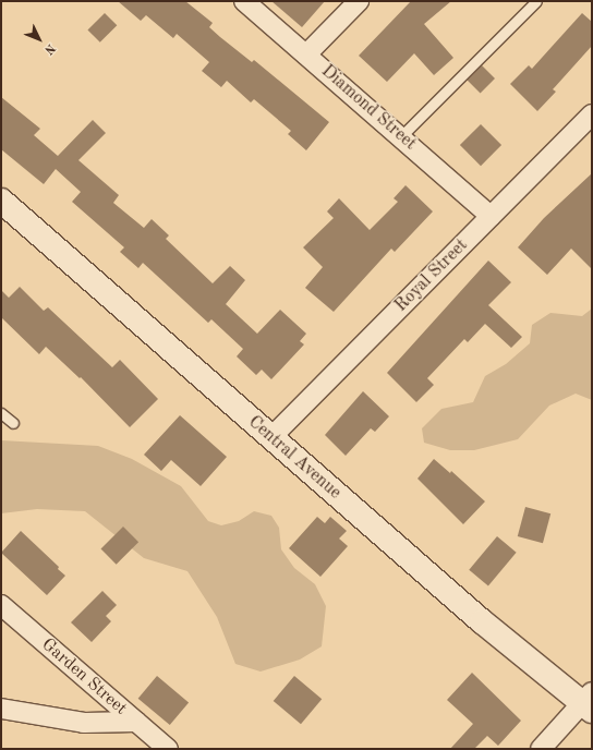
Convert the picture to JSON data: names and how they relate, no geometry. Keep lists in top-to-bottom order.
{
  "streets": {
    "street": [
      "Diamond Street",
      "Royal Street",
      "Central Avenue",
      "Garden Street"
    ]
  },
  "crossings": [
    ["Diamond Street", "Royal Street"],
    ["Royal Street", "Central Avenue"]
  ],
  "north": "bottom right"
}
